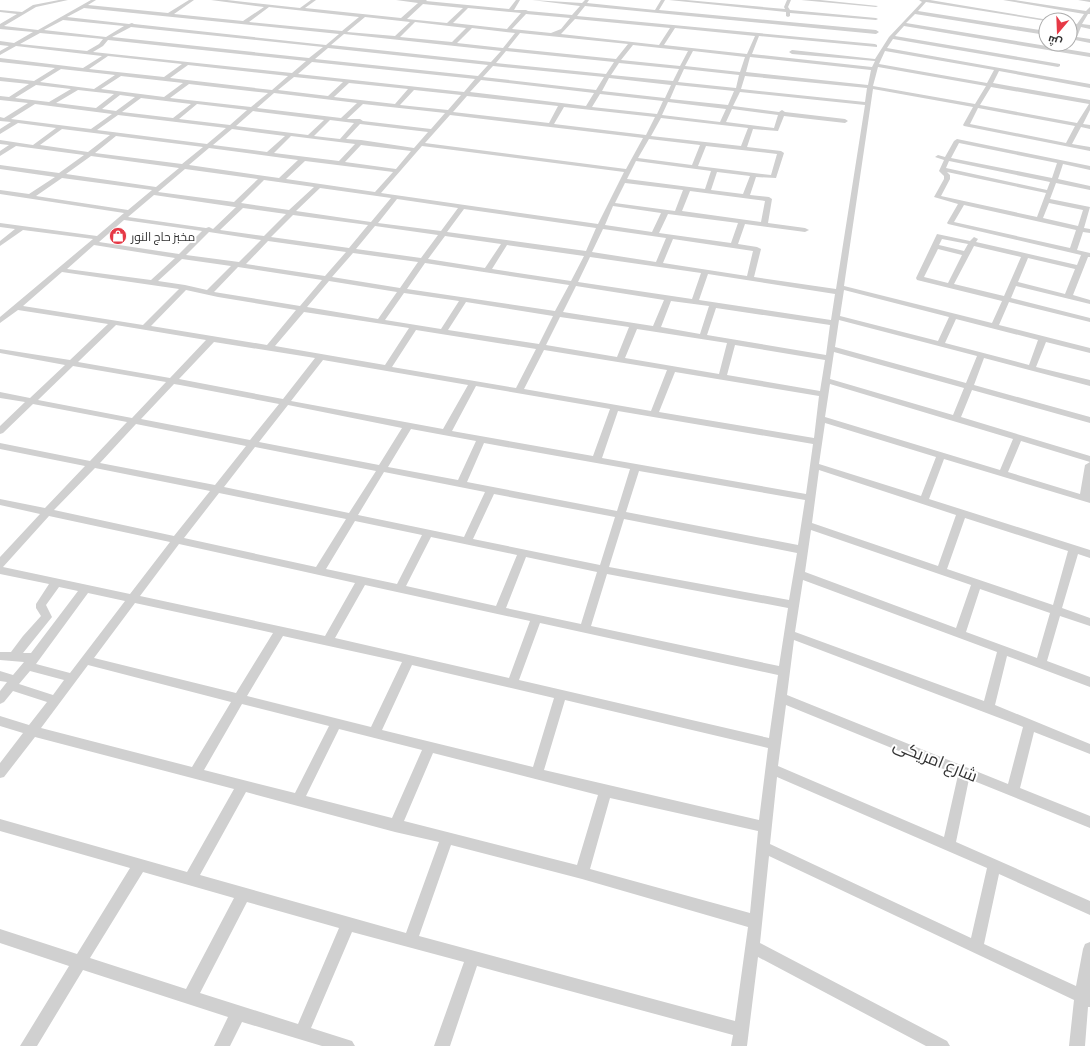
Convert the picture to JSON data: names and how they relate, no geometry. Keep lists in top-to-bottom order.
{
  "streets": {
    "street": ["شارع امريكى"]
  },
  "places": {
    "shop": ["مخبز حاج النور"]
  },
  "north": "bottom"
}
